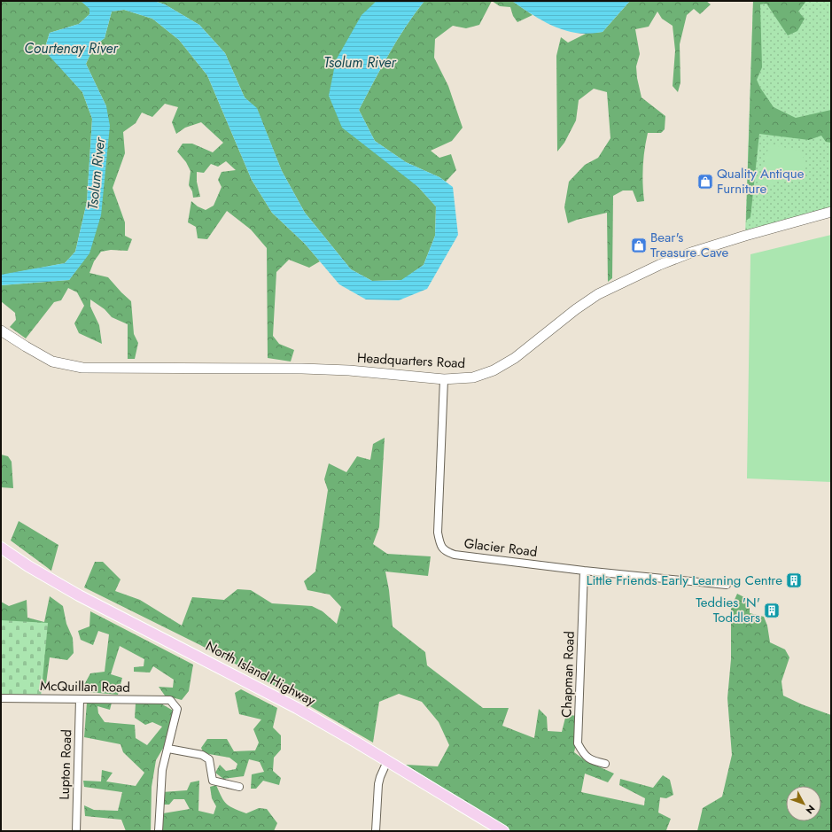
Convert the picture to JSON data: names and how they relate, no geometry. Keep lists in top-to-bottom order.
{
  "streets": {
    "main road": ["Headquarters Road", "North Island Highway"],
    "street": [
      "Glacier Road",
      "Chapman Road",
      "McQuillan Road",
      "Lupton Road"
    ]
  },
  "crossings": [
    ["Headquarters Road", "Glacier Road"],
    ["Glacier Road", "Chapman Road"],
    ["McQuillan Road", "Lupton Road"]
  ],
  "water": ["Courtenay River", "Tsolum River"],
  "places": {
    "shop": ["Quality Antique Furniture", "Bear's Treasure Cave"],
    "building": ["Little Friends Early Learning Centre", "Teddies 'N' Toddlers"]
  },
  "north": "bottom right"
}
